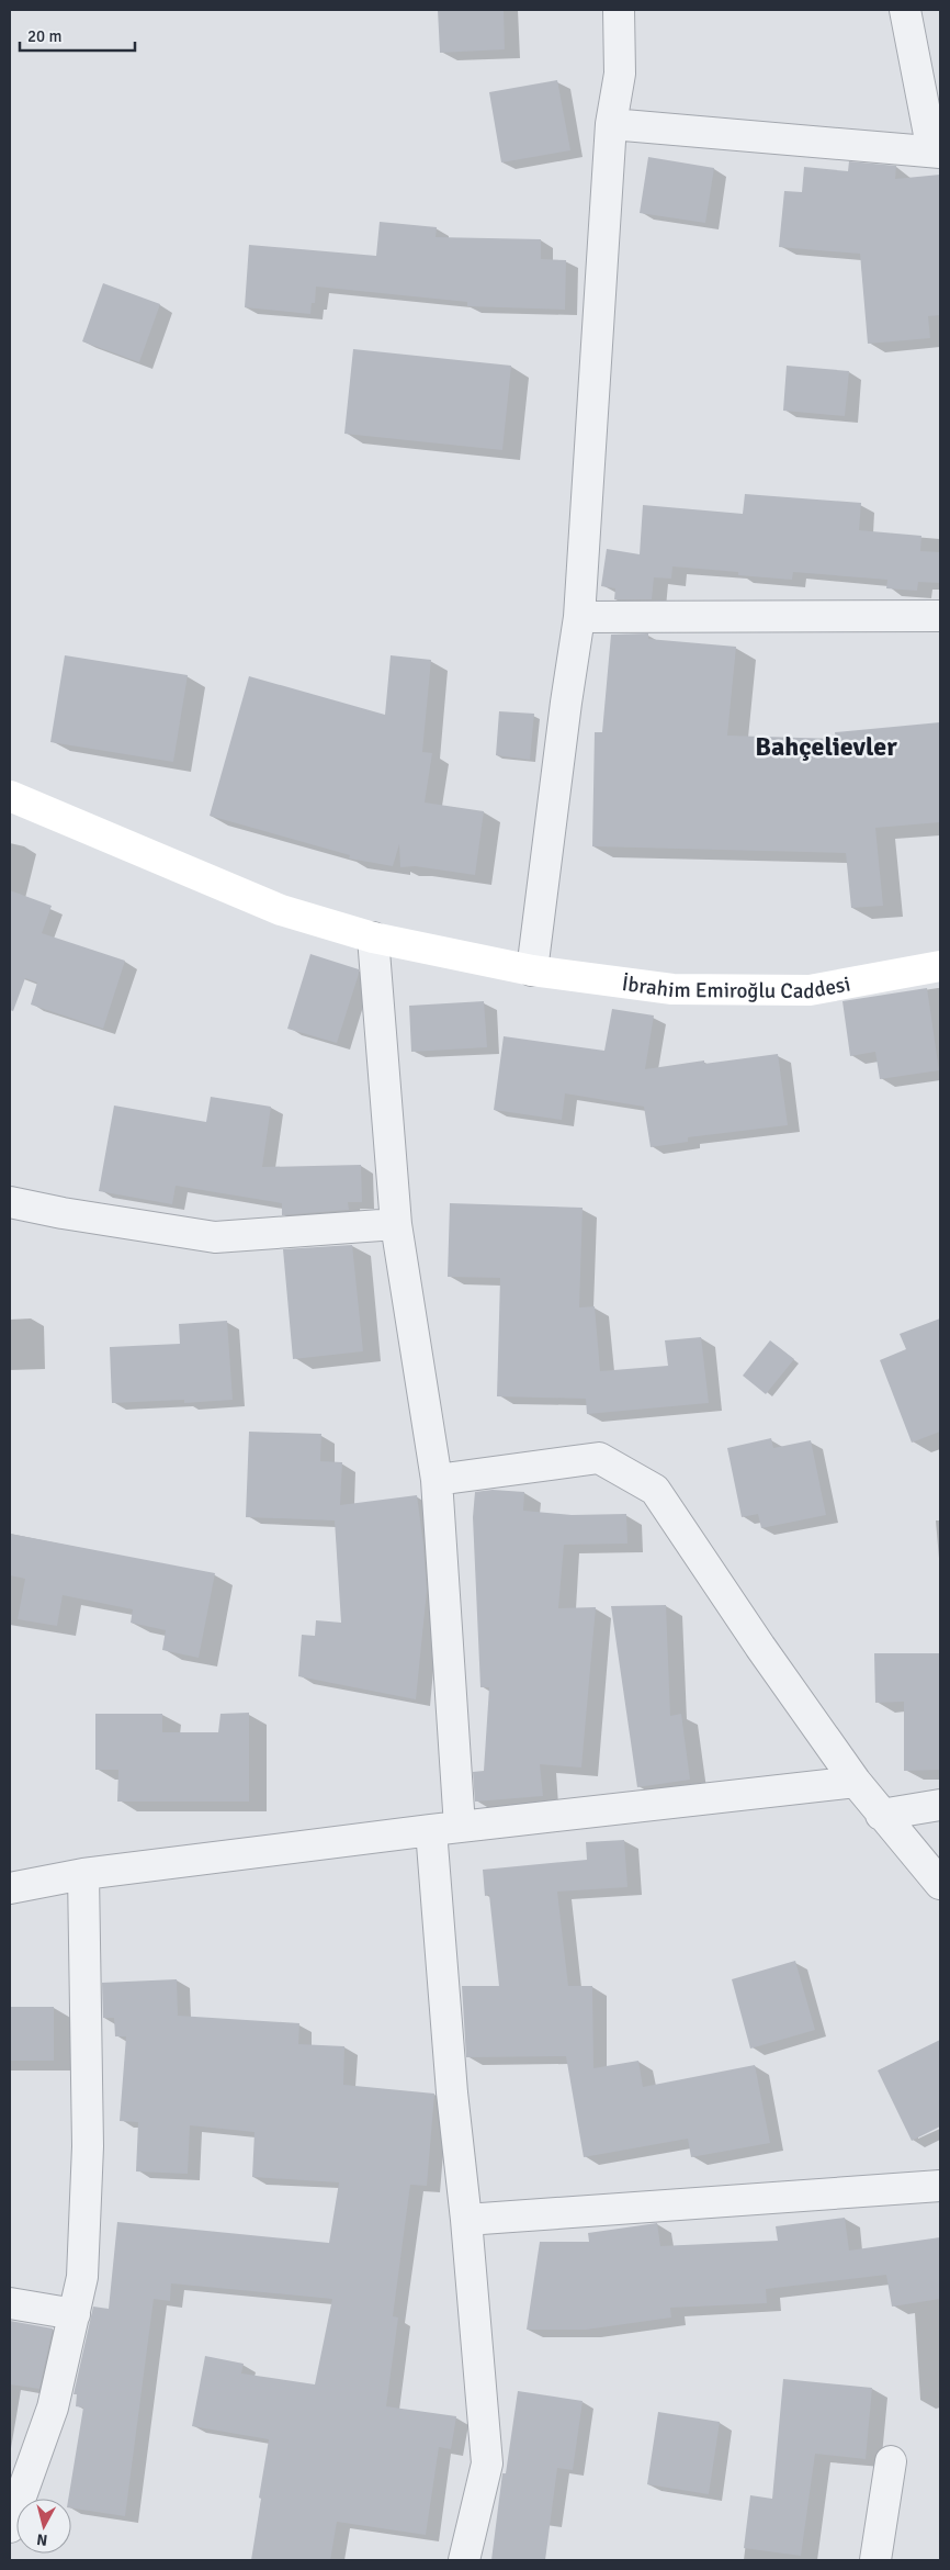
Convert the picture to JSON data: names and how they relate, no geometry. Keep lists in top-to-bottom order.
{
  "streets": {
    "street": ["İbrahim Emiroğlu Caddesi"]
  },
  "districts": ["Bahçelievler"],
  "scale_bar": "20 m",
  "north": "bottom"
}
